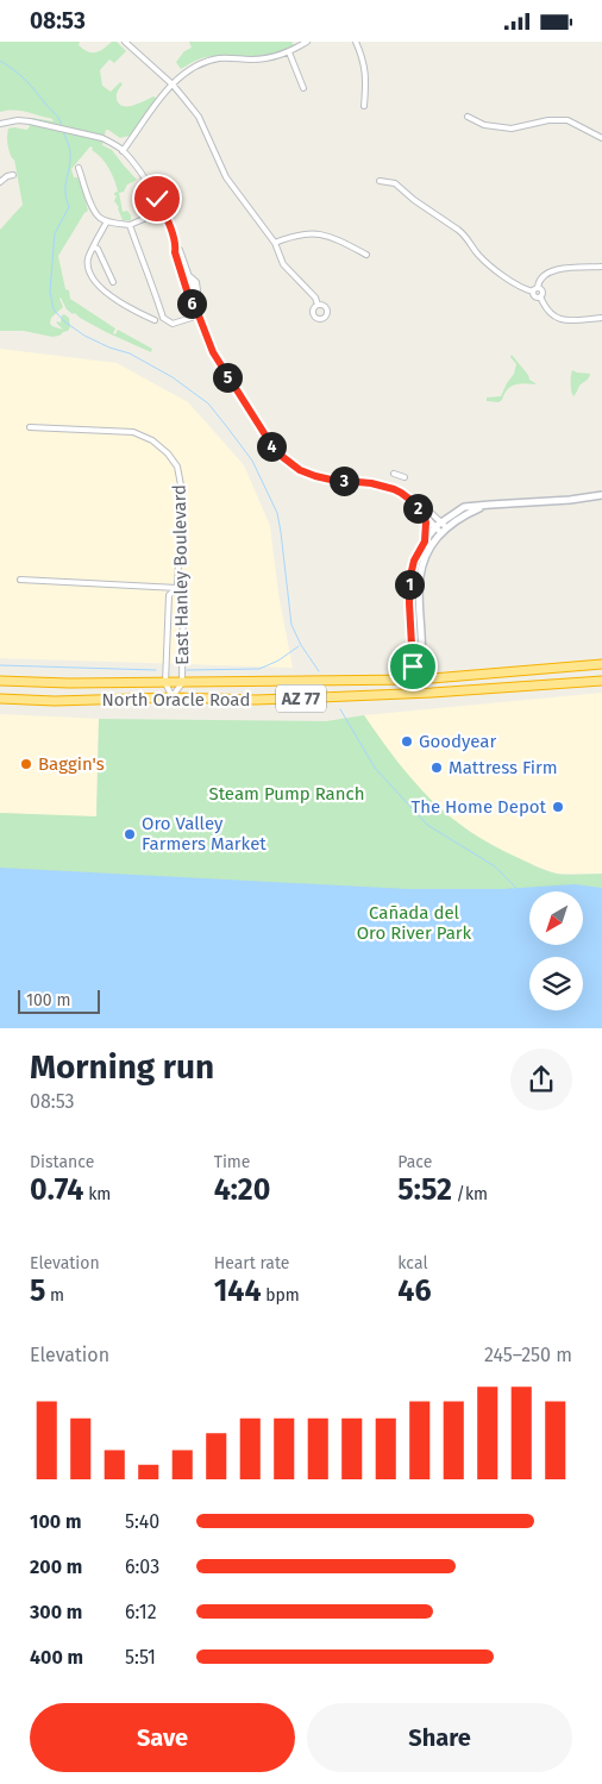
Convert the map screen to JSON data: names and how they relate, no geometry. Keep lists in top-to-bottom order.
{
  "streets": {
    "highway": ["AZ 77", "North Oracle Road"],
    "street": ["East Hanley Boulevard"]
  },
  "crossings": [
    ["East Hanley Boulevard", "North Oracle Road"]
  ],
  "parks": ["Steam Pump Ranch", "Cañada del Oro River Park"],
  "places": [
    "Goodyear",
    "Baggin's",
    "Mattress Firm",
    "The Home Depot",
    "Oro Valley Farmers Market"
  ],
  "scale_bar": "100 m",
  "north": "bottom left",
  "page": {
    "status": "08:53",
    "pins": [
      "6",
      "5",
      "4",
      "3",
      "2",
      "1"
    ],
    "scale": "100 m",
    "heading": ["Morning run", "08:53"],
    "stats": [
      ["Distance", "0.74 km"],
      ["Time", "4:20"],
      ["Pace", "5:52 /km"],
      ["Elevation", "5 m"],
      ["Heart rate", "144 bpm"],
      ["kcal", "46"]
    ],
    "chart": ["Elevation", "245–250 m"],
    "list": [
      {
        "name": "100 m",
        "note": "5:40"
      },
      {
        "name": "200 m",
        "note": "6:03"
      },
      {
        "name": "300 m",
        "note": "6:12"
      },
      {
        "name": "400 m",
        "note": "5:51"
      }
    ],
    "buttons": ["Save", "Share"]
  }
}
